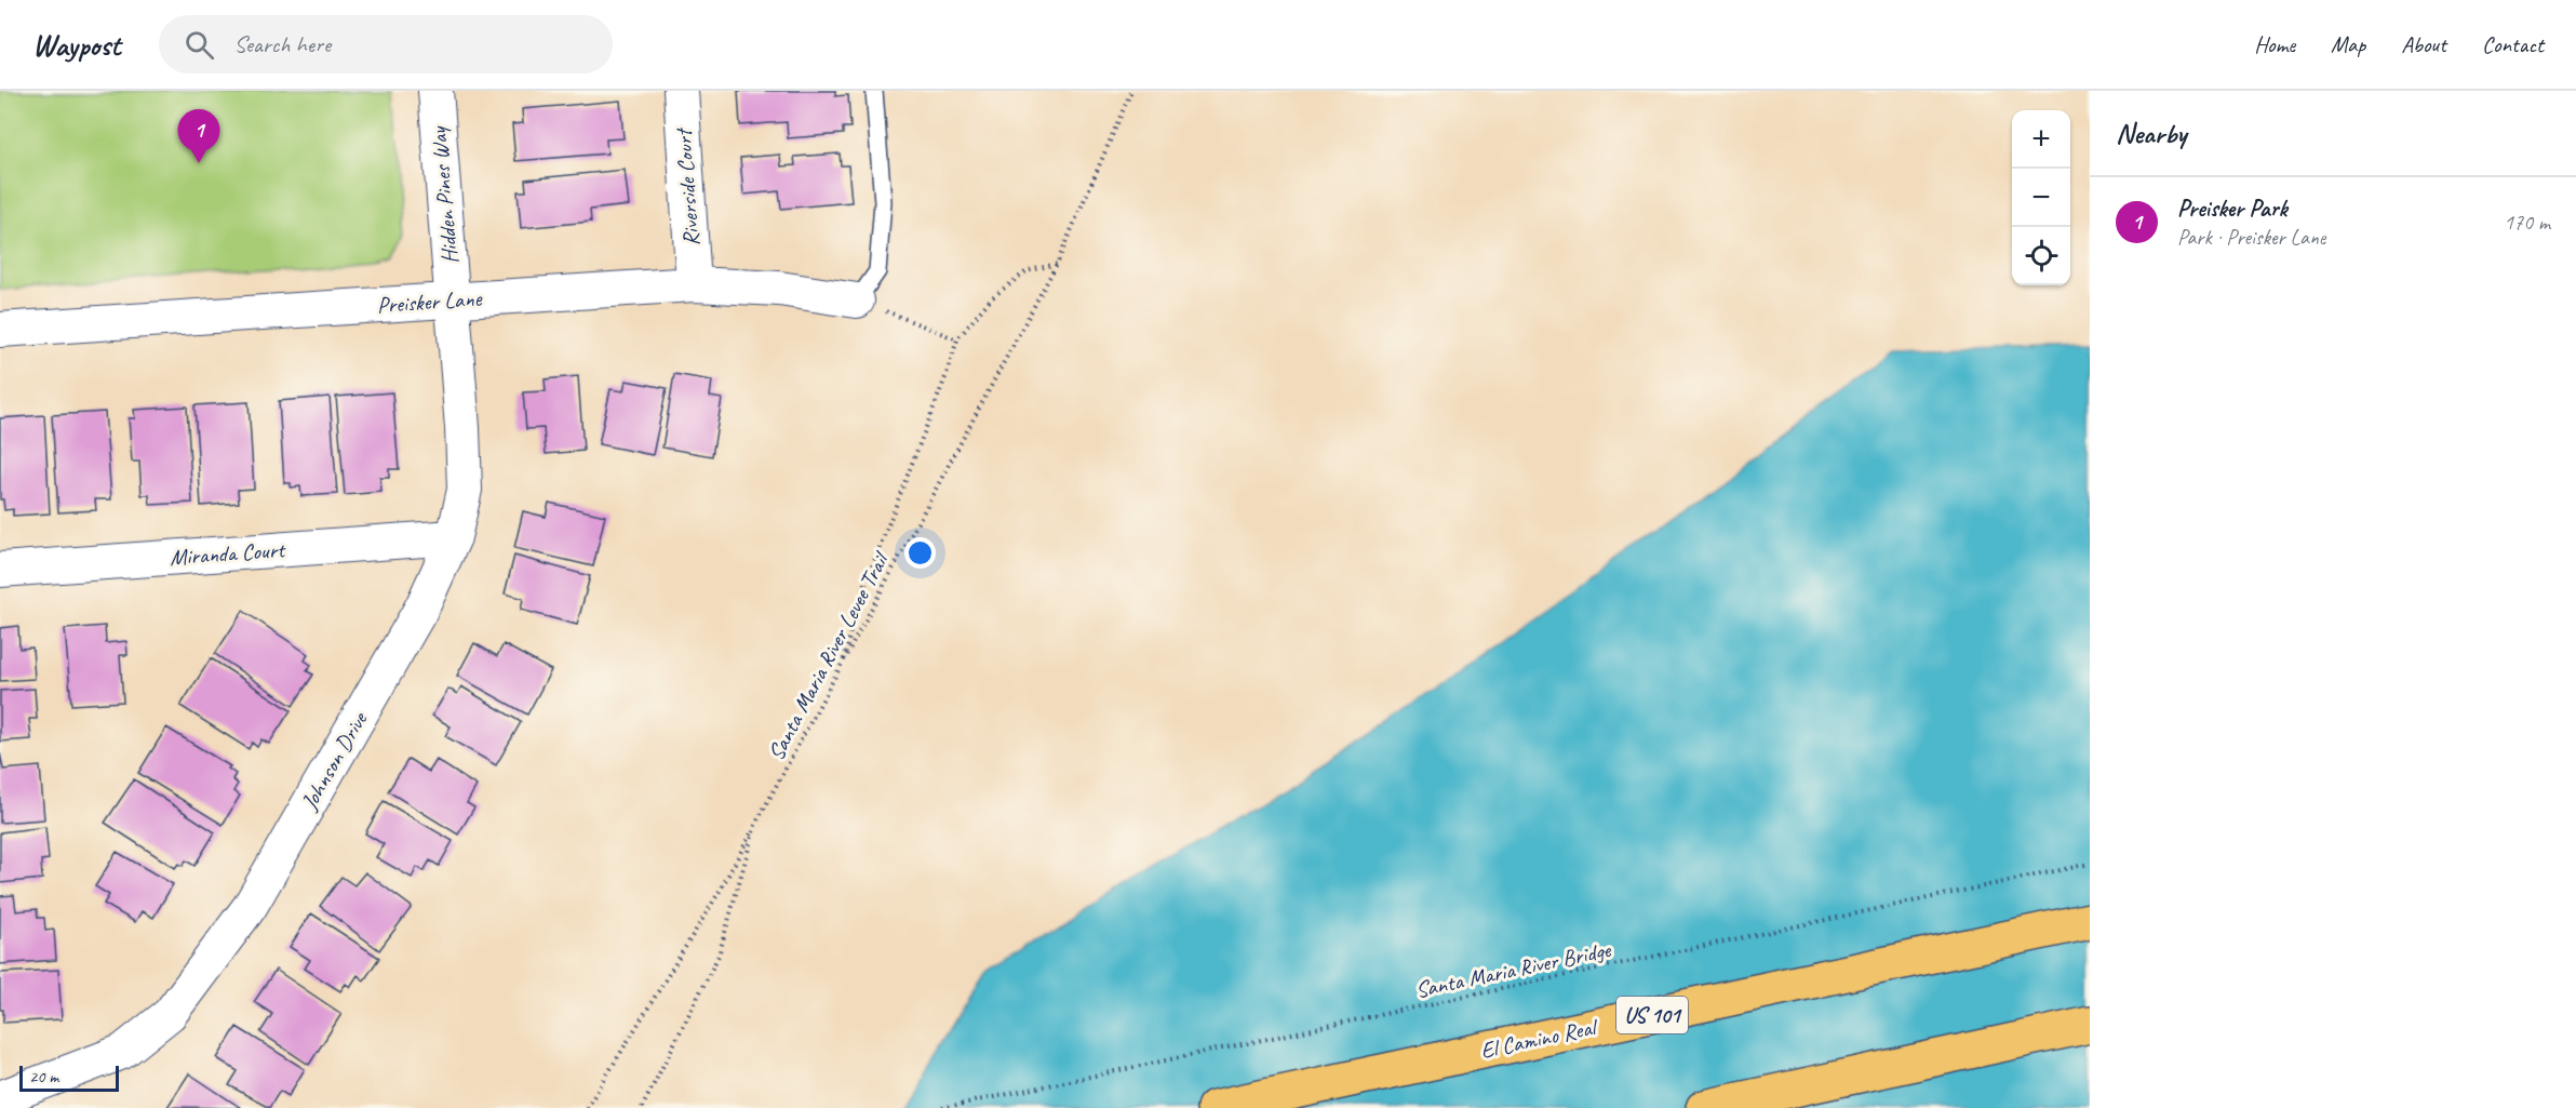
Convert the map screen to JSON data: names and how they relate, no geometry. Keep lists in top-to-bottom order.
{
  "streets": {
    "highway": ["US 101", "El Camino Real"],
    "street": [
      "Riverside Court",
      "Hidden Pines Way",
      "Preisker Lane",
      "Miranda Court",
      "Johnson Drive"
    ],
    "path": ["Santa Maria River Levee Trail", "Santa Maria River Bridge"]
  },
  "crossings": [
    ["Riverside Court", "Preisker Lane"],
    ["Hidden Pines Way", "Preisker Lane"],
    ["Hidden Pines Way", "Johnson Drive"],
    ["Preisker Lane", "Johnson Drive"],
    ["Miranda Court", "Johnson Drive"]
  ],
  "scale_bar": "20 m",
  "page": {
    "header": "Waypost",
    "search": "Search here",
    "nav": [
      "Home",
      "Map",
      "About",
      "Contact"
    ],
    "heading": "Nearby",
    "pins": "1",
    "map_buttons": ["+", "−"],
    "list": [
      {
        "mark": "1",
        "name": "Preisker Park",
        "note": "Park · Preisker Lane",
        "value": "170 m"
      }
    ],
    "scale": "20 m"
  }
}
